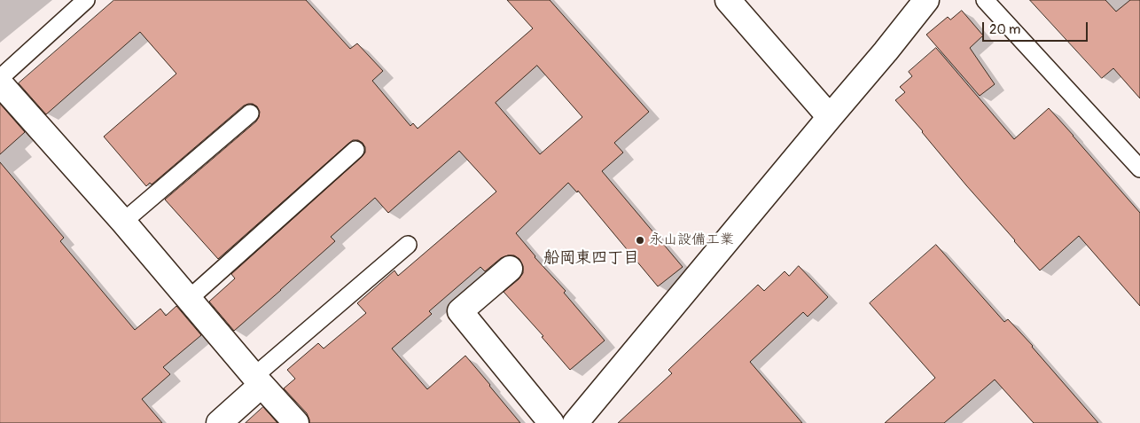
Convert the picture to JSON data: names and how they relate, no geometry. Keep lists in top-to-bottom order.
{
  "districts": ["船岡東四丁目"],
  "places": ["永山設備工業"],
  "scale_bar": "20 m"
}
